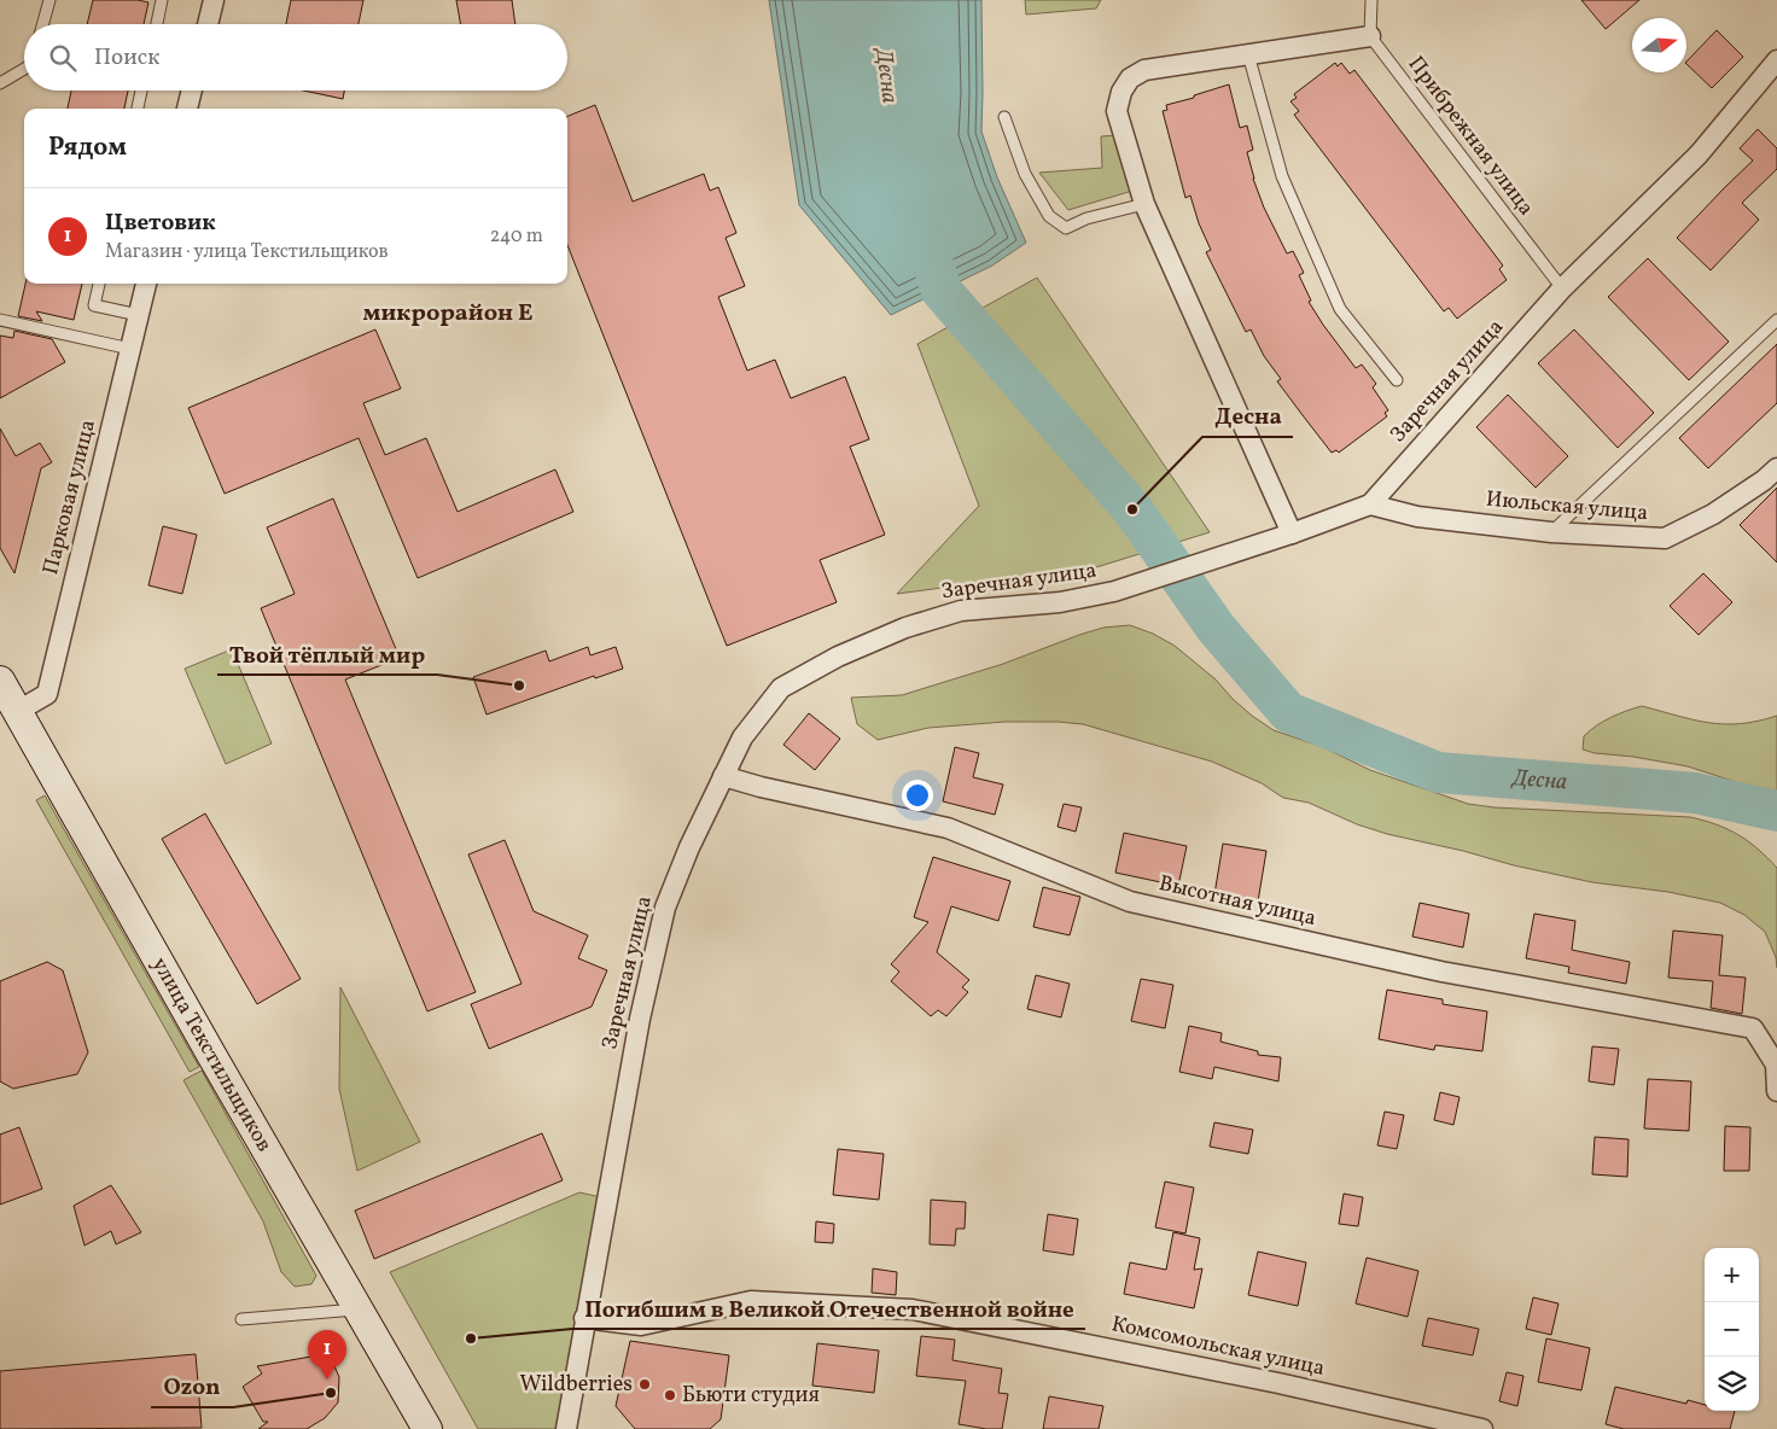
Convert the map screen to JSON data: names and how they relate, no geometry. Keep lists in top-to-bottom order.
{
  "streets": {
    "main road": ["улица Текстильщиков"],
    "street": [
      "Заречная улица",
      "Парковая улица",
      "Июльская улица",
      "Высотная улица",
      "Комсомольская улица"
    ],
    "lane": ["Прибрежная улица"]
  },
  "crossings": [
    ["Прибрежная улица", "Заречная улица"],
    ["Заречная улица", "Июльская улица"],
    ["Заречная улица", "Высотная улица"],
    ["Заречная улица", "Комсомольская улица"],
    ["Парковая улица", "улица Текстильщиков"]
  ],
  "districts": ["микрорайон Е"],
  "water": ["Десна"],
  "places": [
    "Десна",
    "Твой тёплый мир",
    "Погибшим в Великой Отечественной войне",
    "Wildberries",
    "Ozon",
    "Бьюти студия"
  ],
  "north": "right",
  "page": {
    "search": "Поиск",
    "heading": "Рядом",
    "list": [
      {
        "mark": "1",
        "name": "Цветовик",
        "note": "Магазин · улица Текстильщиков",
        "value": "240 m"
      }
    ],
    "map_buttons": ["+", "−"],
    "pins": "1"
  }
}
